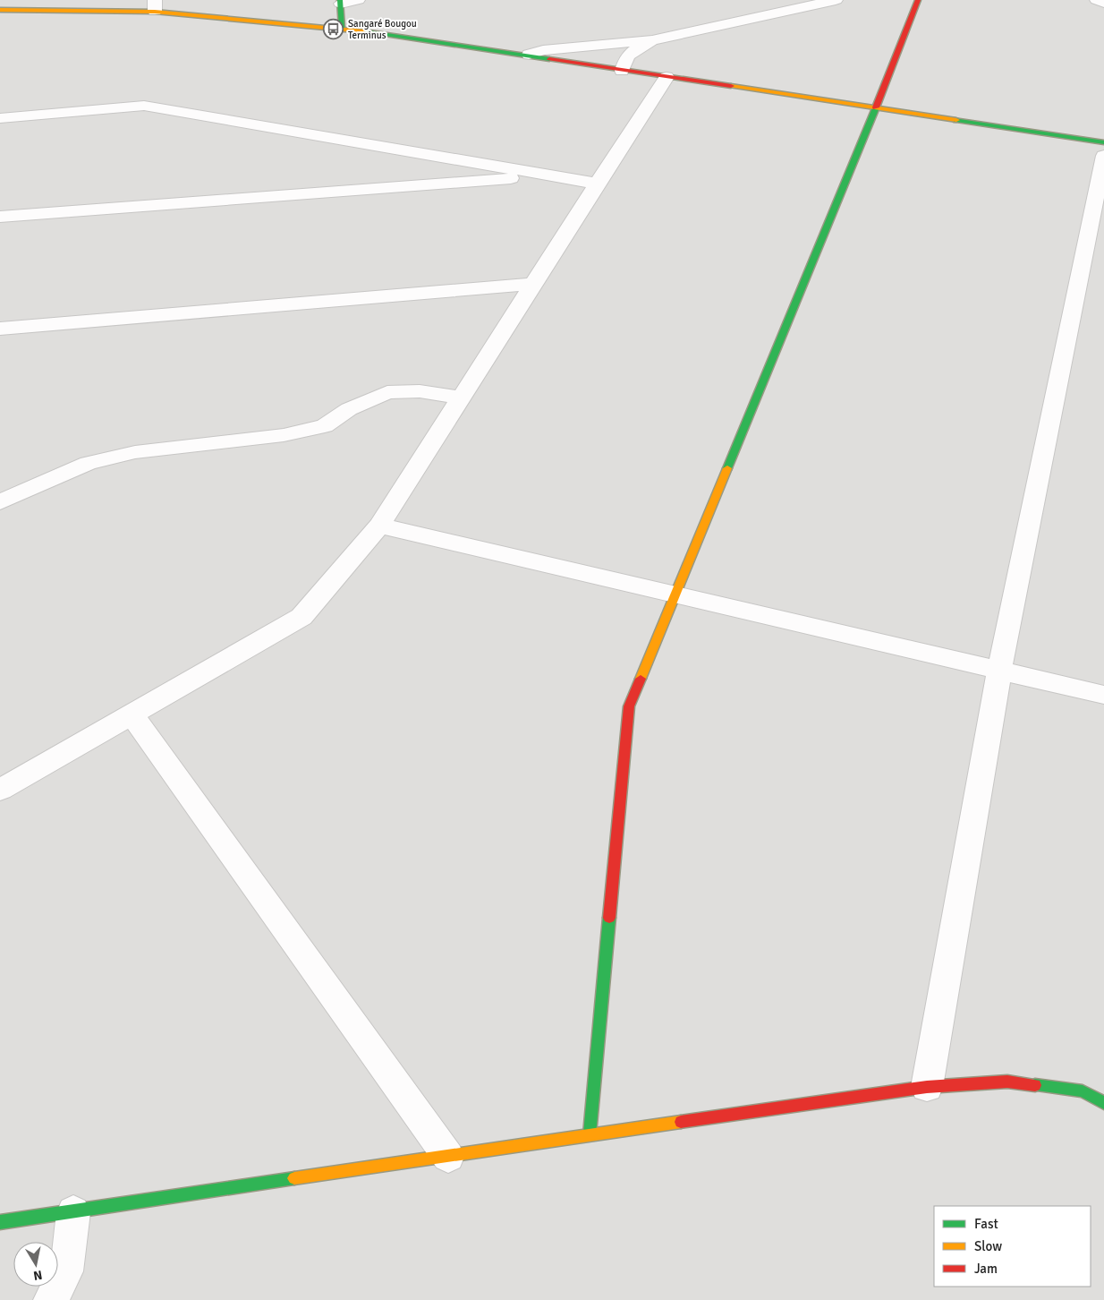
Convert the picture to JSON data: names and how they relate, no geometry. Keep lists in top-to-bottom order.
{
  "places": {
    "bus stop": ["Sangaré Bougou Terminus"]
  },
  "legend": ["Fast", "Slow", "Jam"],
  "north": "bottom"
}
